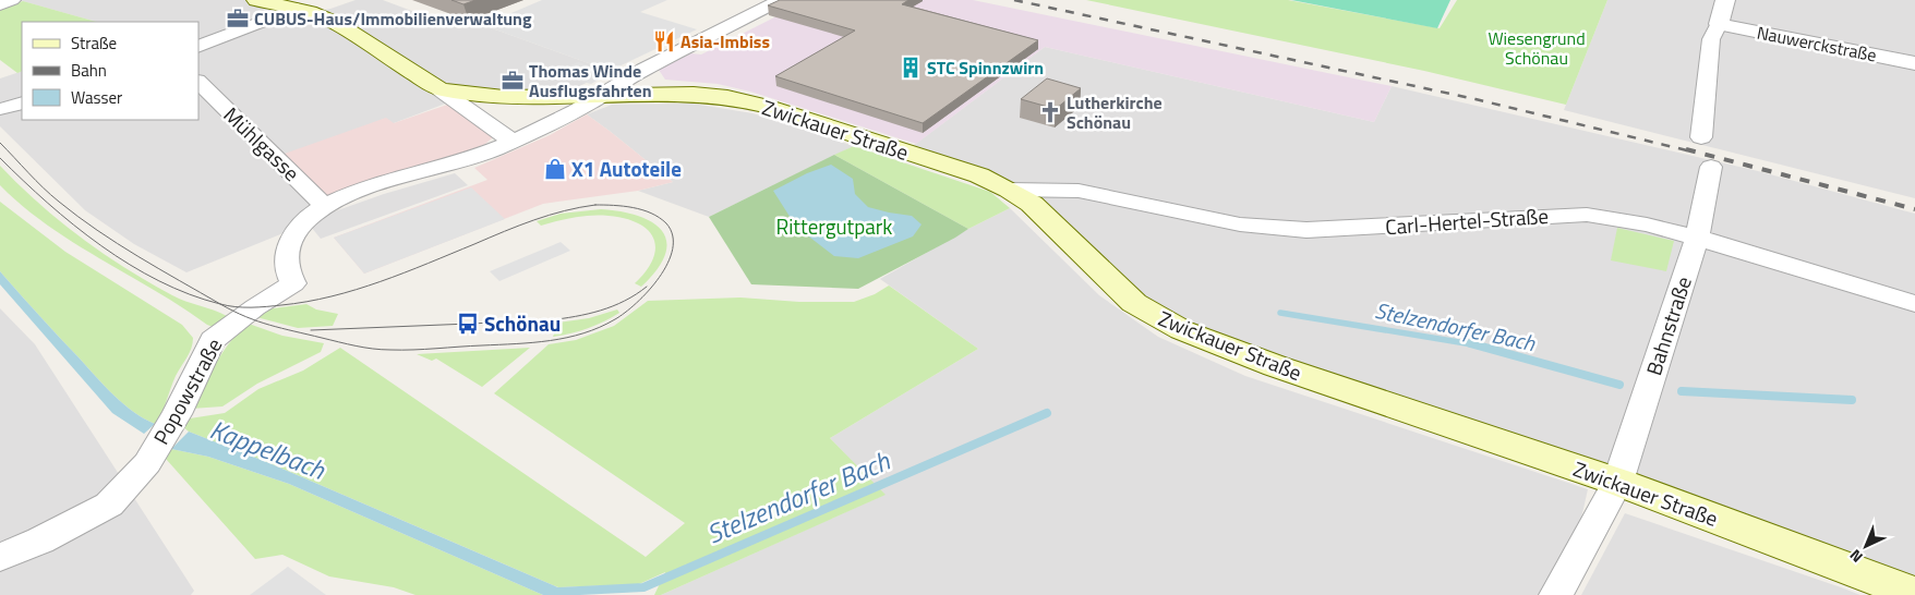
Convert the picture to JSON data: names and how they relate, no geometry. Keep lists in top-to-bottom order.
{
  "streets": {
    "main road": ["Zwickauer Straße"],
    "street": [
      "Nauwerckstraße",
      "Mühlgasse",
      "Carl-Hertel-Straße",
      "Bahnstraße",
      "Popowstraße"
    ]
  },
  "crossings": [
    ["Zwickauer Straße", "Carl-Hertel-Straße"],
    ["Zwickauer Straße", "Bahnstraße"],
    ["Zwickauer Straße", "Popowstraße"],
    ["Mühlgasse", "Popowstraße"],
    ["Carl-Hertel-Straße", "Bahnstraße"]
  ],
  "water": ["Stelzendorfer Bach", "Kappelbach"],
  "parks": ["Wiesengrund Schönau", "Rittergutpark"],
  "places": {
    "office": ["CUBUS-Haus/Immobilienverwaltung", "Thomas Winde Ausflugsfahrten"],
    "restaurant": ["Asia-Imbiss"],
    "building": ["STC Spinnzwirn"],
    "church": ["Lutherkirche Schönau"],
    "shop": ["X1 Autoteile"],
    "bus stop": ["Schönau"]
  },
  "legend": ["Straße", "Bahn", "Wasser"],
  "north": "bottom left"
}
